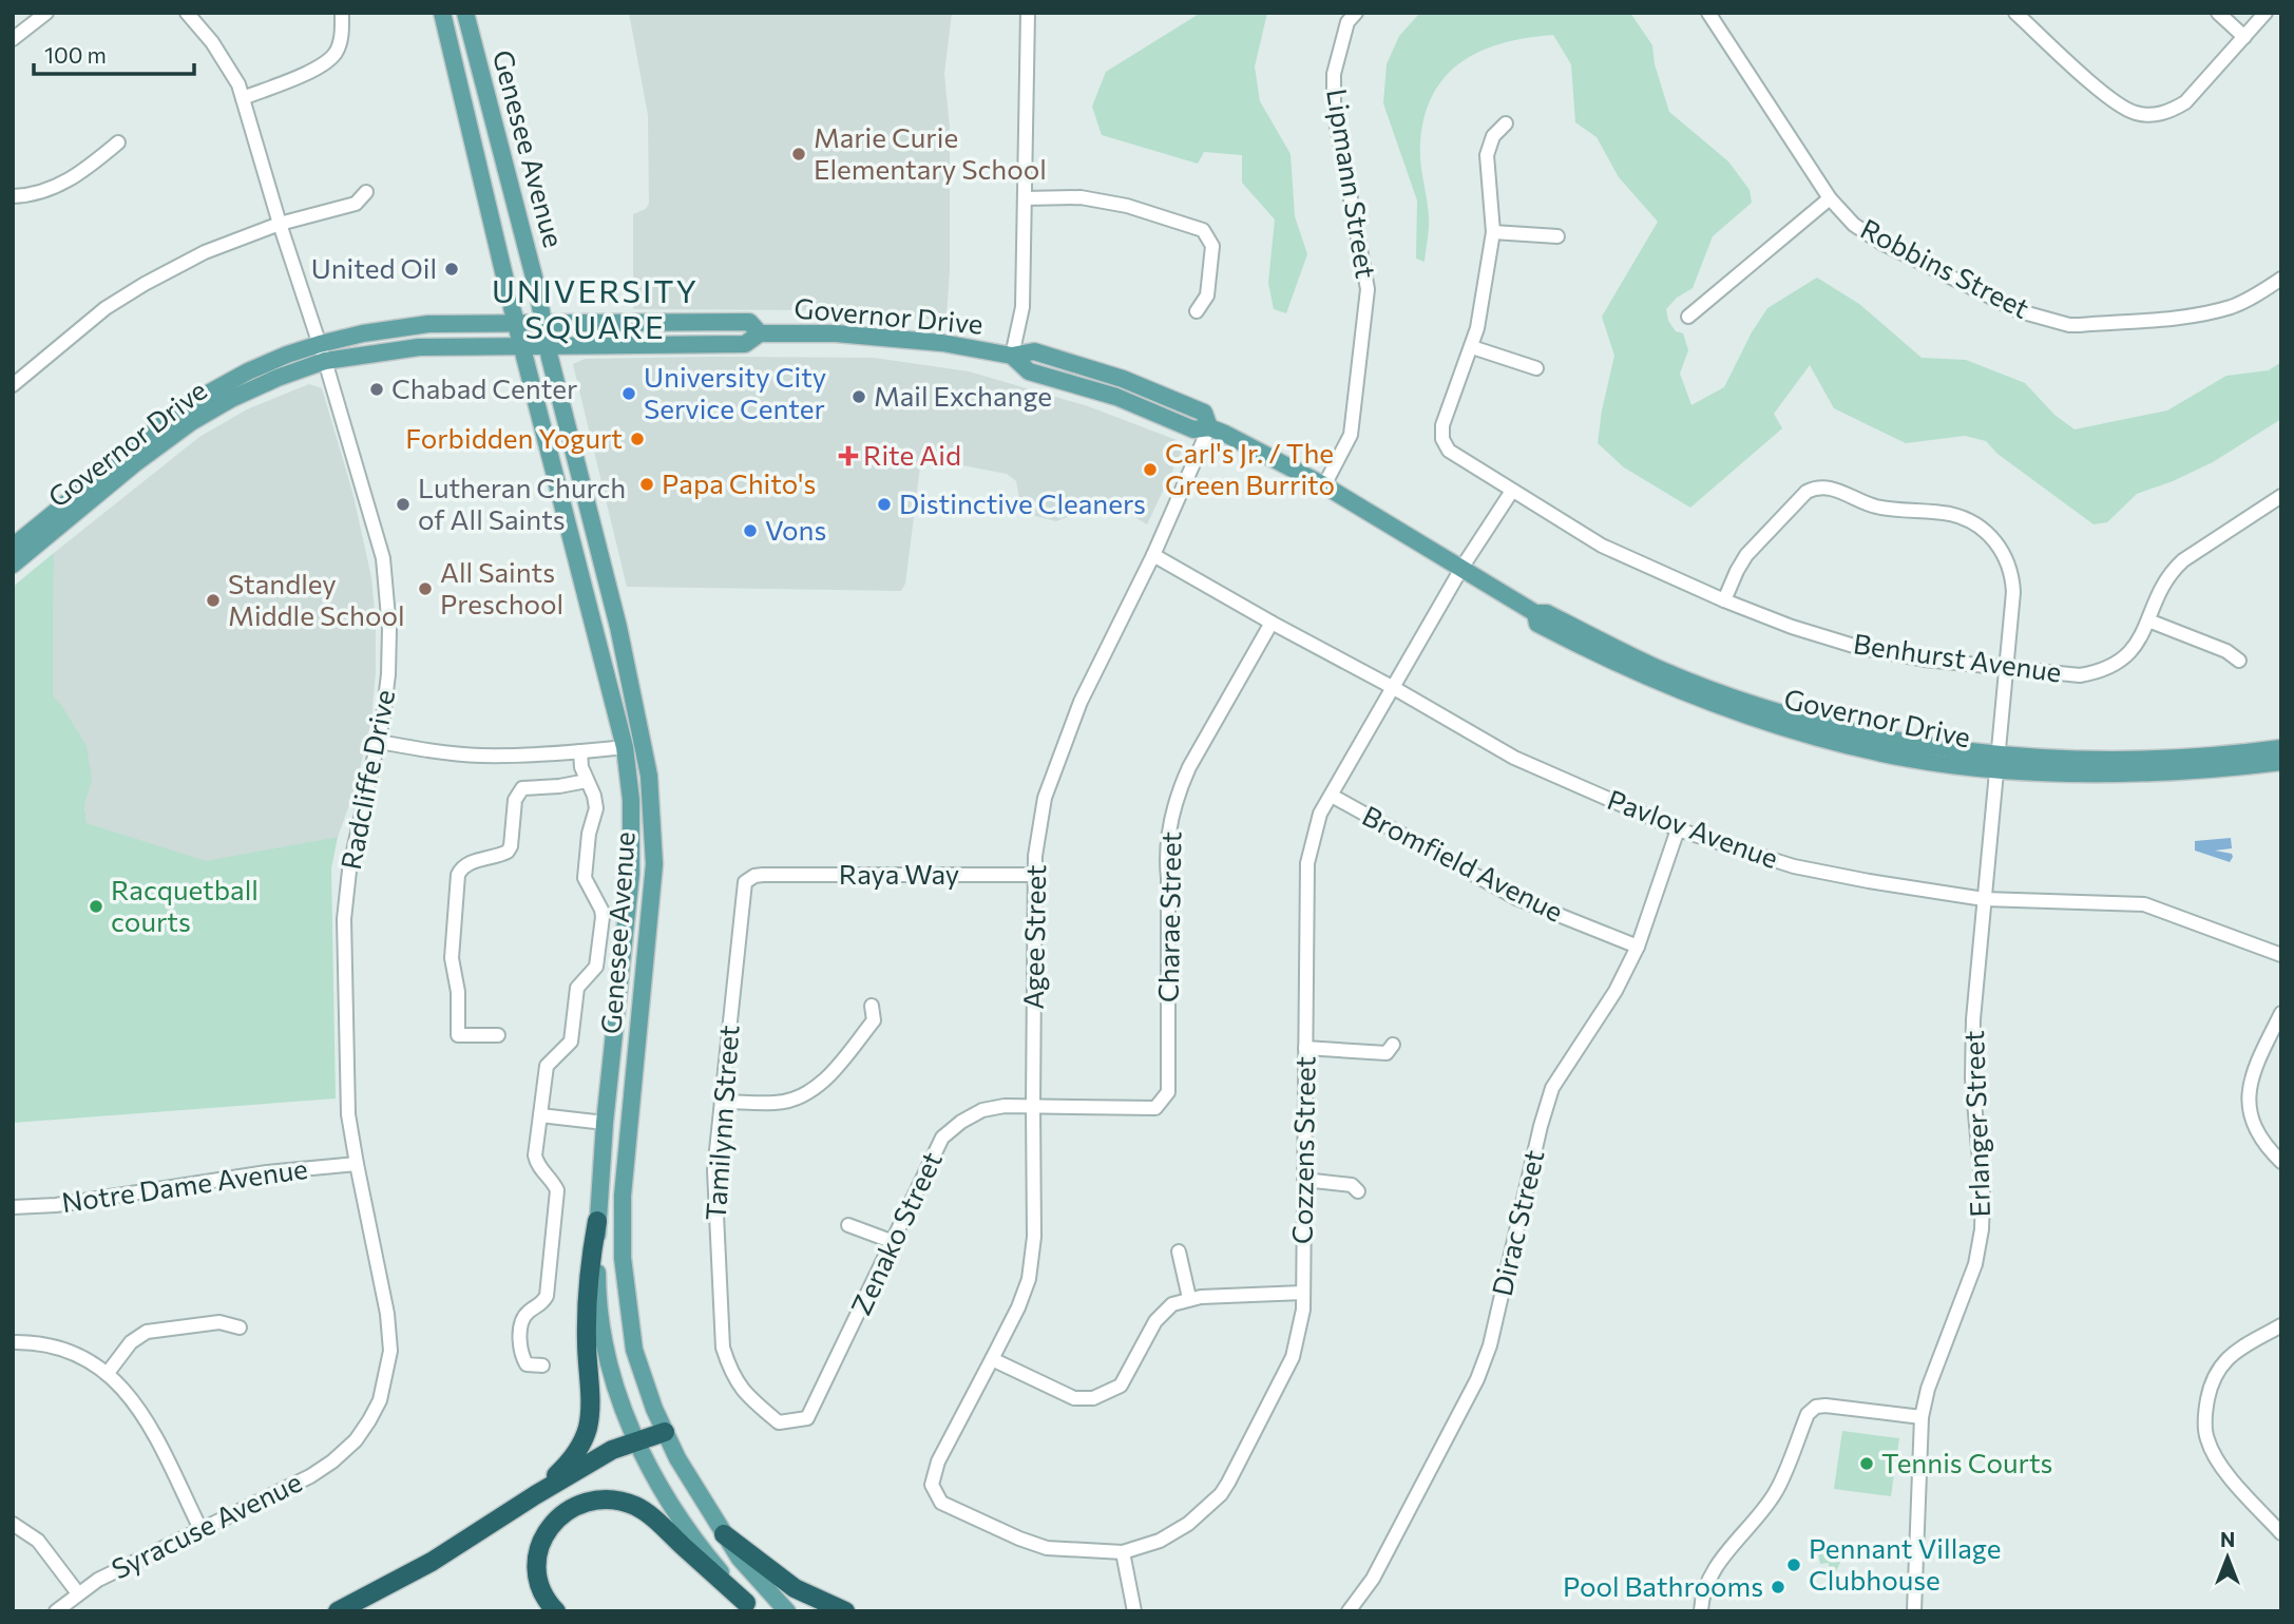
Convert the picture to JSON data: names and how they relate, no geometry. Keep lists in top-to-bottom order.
{
  "streets": {
    "main road": ["Genesee Avenue", "Governor Drive"],
    "street": [
      "Lipmann Street",
      "Robbins Street",
      "Benhurst Avenue",
      "Radcliffe Drive",
      "Pavlov Avenue",
      "Bromfield Avenue",
      "Raya Way",
      "Charae Street",
      "Agee Street",
      "Tamilynn Street",
      "Erlanger Street",
      "Cozzens Street",
      "Notre Dame Avenue",
      "Dirac Street",
      "Zenako Street",
      "Syracuse Avenue"
    ]
  },
  "crossings": [
    ["Genesee Avenue", "Governor Drive"],
    ["Lipmann Street", "Governor Drive"],
    ["Governor Drive", "Radcliffe Drive"],
    ["Governor Drive", "Agee Street"],
    ["Governor Drive", "Erlanger Street"],
    ["Governor Drive", "Cozzens Street"],
    ["Benhurst Avenue", "Erlanger Street"],
    ["Benhurst Avenue", "Cozzens Street"],
    ["Radcliffe Drive", "Notre Dame Avenue"],
    ["Radcliffe Drive", "Syracuse Avenue"],
    ["Pavlov Avenue", "Charae Street"],
    ["Pavlov Avenue", "Agee Street"],
    ["Pavlov Avenue", "Erlanger Street"],
    ["Pavlov Avenue", "Cozzens Street"],
    ["Pavlov Avenue", "Dirac Street"],
    ["Bromfield Avenue", "Cozzens Street"],
    ["Bromfield Avenue", "Dirac Street"],
    ["Raya Way", "Agee Street"],
    ["Raya Way", "Tamilynn Street"],
    ["Charae Street", "Agee Street"],
    ["Charae Street", "Zenako Street"],
    ["Agee Street", "Cozzens Street"],
    ["Agee Street", "Zenako Street"],
    ["Tamilynn Street", "Zenako Street"]
  ],
  "districts": ["UNIVERSITY SQUARE"],
  "places": {
    "other": [
      "Marie Curie Elementary School",
      "United Oil",
      "Chabad Center",
      "University City Service Center",
      "Mail Exchange",
      "Forbidden Yogurt",
      "Carl's Jr. / The Green Burrito",
      "Papa Chito's",
      "Lutheran Church of All Saints",
      "Distinctive Cleaners",
      "Vons",
      "All Saints Preschool",
      "Standley Middle School",
      "Racquetball courts",
      "Tennis Courts",
      "Pennant Village Clubhouse",
      "Pool Bathrooms"
    ],
    "health": ["Rite Aid"]
  },
  "scale_bar": "100 m",
  "north": "top"
}
